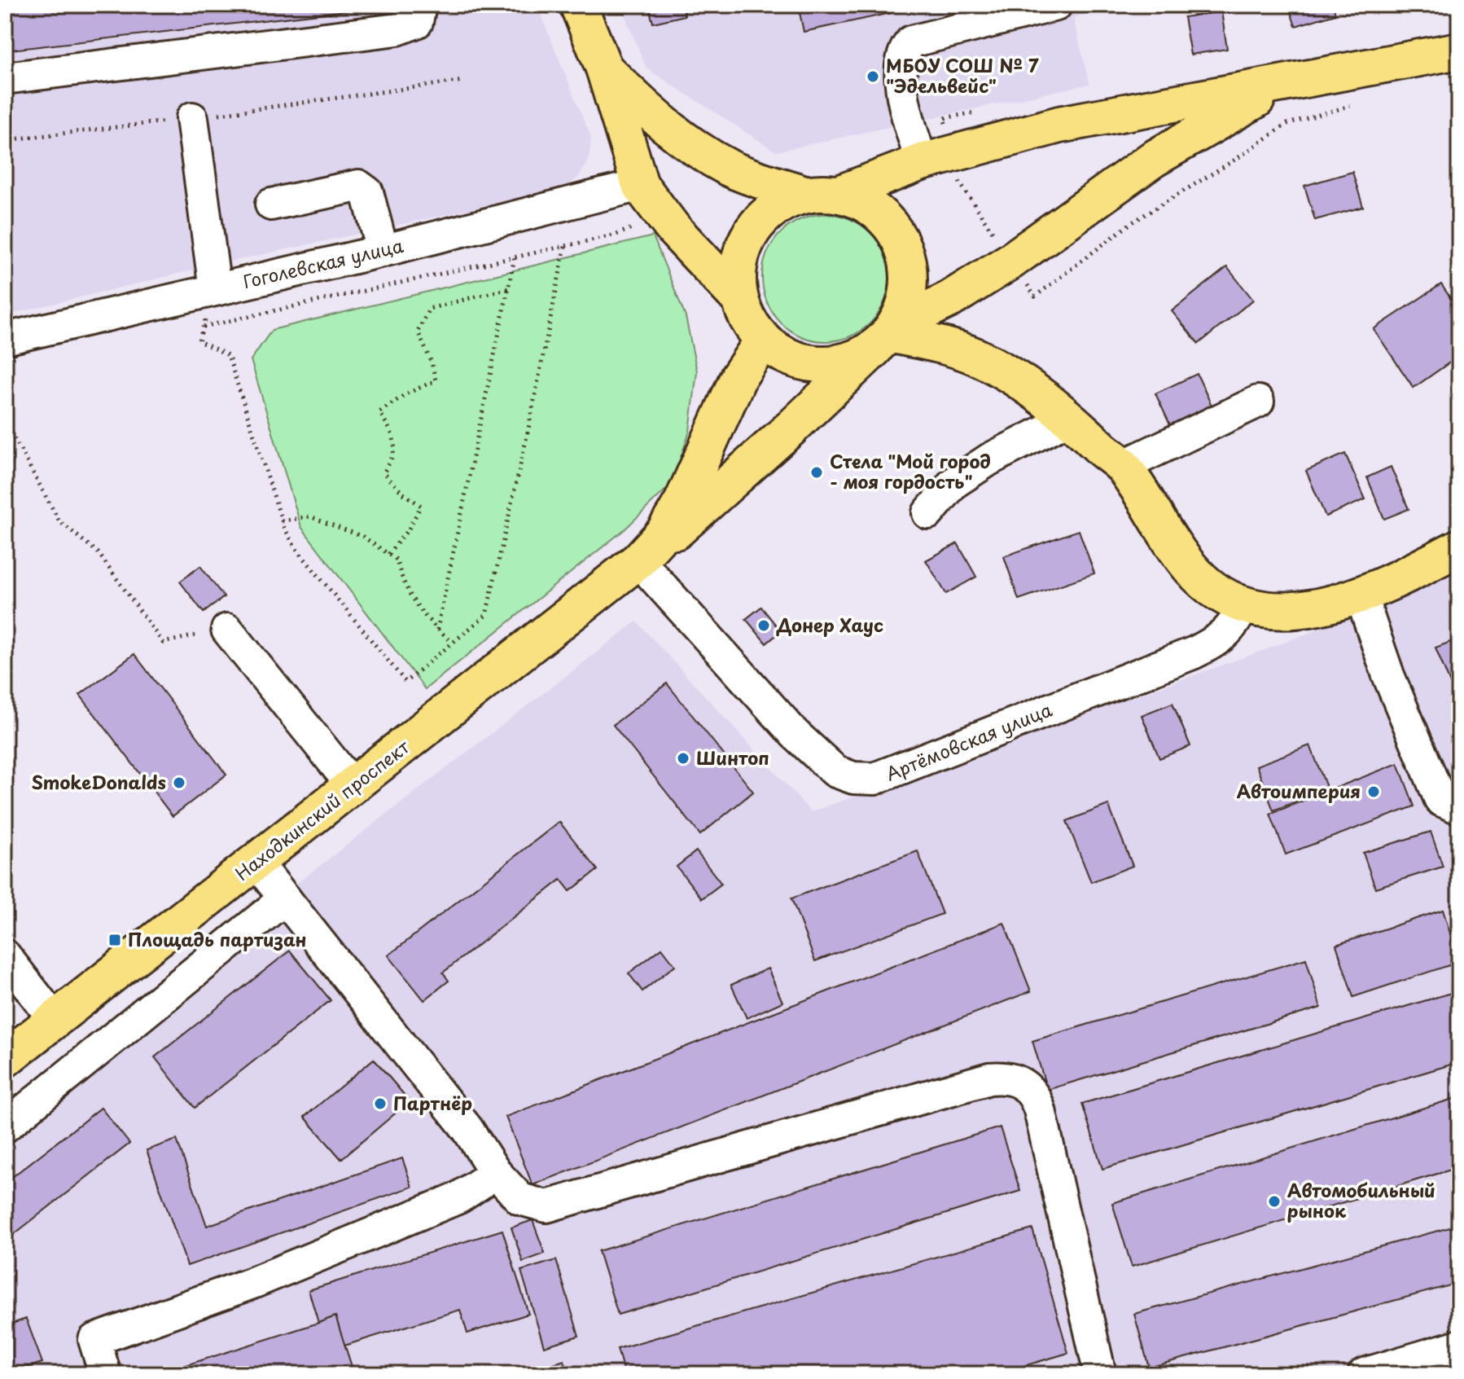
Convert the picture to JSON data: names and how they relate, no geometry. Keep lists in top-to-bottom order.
{
  "streets": {
    "main road": ["Находкинский проспект"],
    "street": ["Гоголевская улица", "Артёмовская улица"]
  },
  "crossings": [
    ["Артёмовская улица", "Находкинский проспект"]
  ],
  "places": {
    "other": [
      "МБОУ СОШ № 7 \"Эдельвейс\"",
      "Стела \"Мой город - моя гордость\"",
      "Донер Хаус",
      "Шинтоп",
      "SmokeDonalds",
      "Автоимперия",
      "Партнёр",
      "Автомобильный рынок"
    ],
    "transit": ["Площадь партизан"]
  }
}
